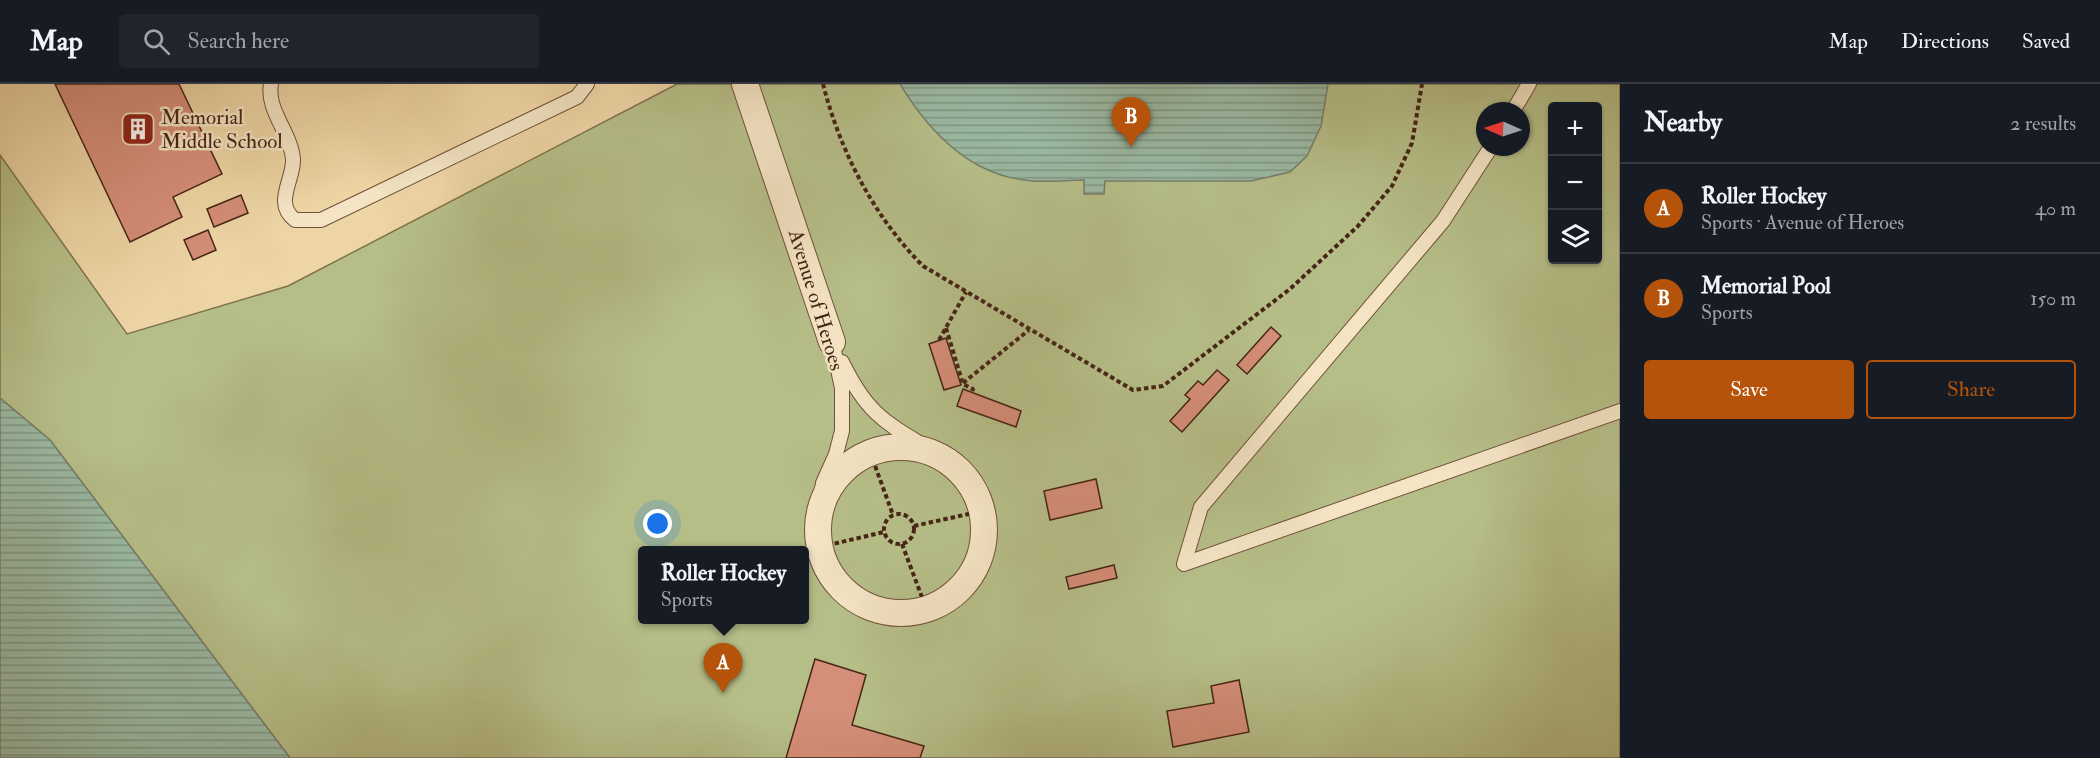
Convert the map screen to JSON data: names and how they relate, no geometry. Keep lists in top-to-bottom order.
{
  "streets": {
    "street": ["Avenue of Heroes"]
  },
  "places": {
    "building": ["Memorial Middle School"]
  },
  "north": "left",
  "page": {
    "header": "Map",
    "search": "Search here",
    "nav": ["Map", "Directions", "Saved"],
    "heading": ["Nearby", "2 results"],
    "pins": ["B", "A"],
    "map_buttons": ["+", "−"],
    "list": [
      {
        "mark": "A",
        "name": "Roller Hockey",
        "note": "Sports · Avenue of Heroes",
        "value": "40 m"
      },
      {
        "mark": "B",
        "name": "Memorial Pool",
        "note": "Sports",
        "value": "150 m"
      }
    ],
    "buttons": ["Save", "Share"],
    "popup": ["Roller Hockey", "Sports"]
  }
}
